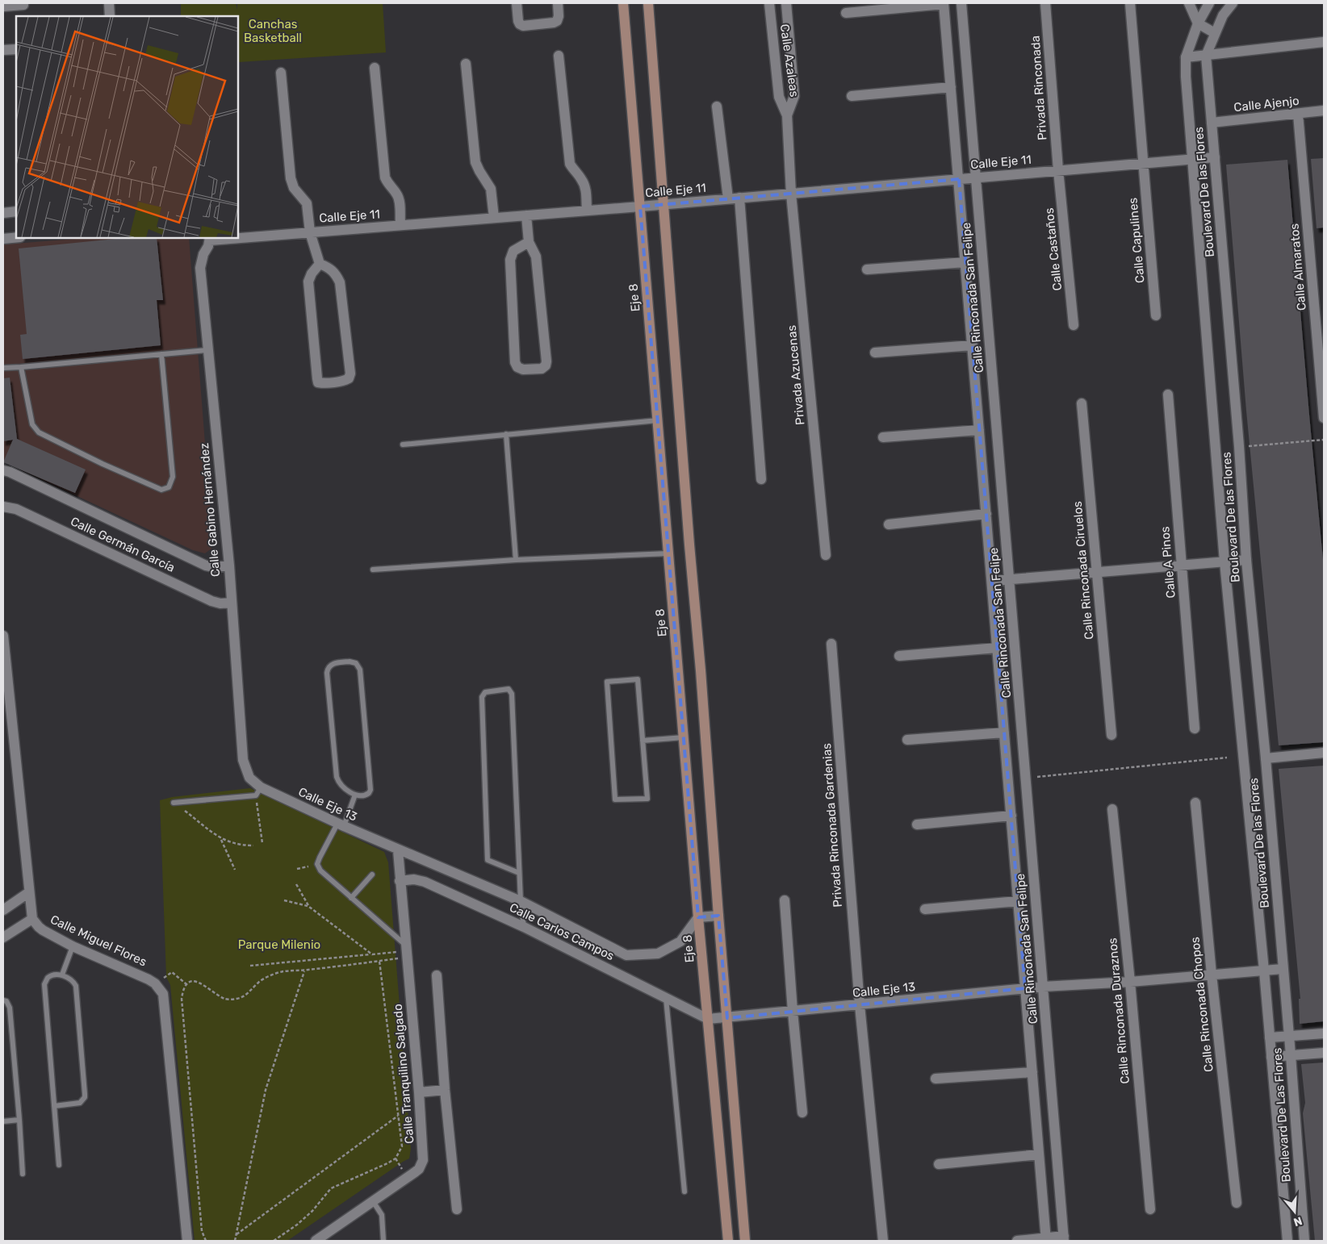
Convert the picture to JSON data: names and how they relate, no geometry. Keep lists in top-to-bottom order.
{
  "streets": {
    "main road": ["Eje 8"],
    "street": [
      "Calle Azaleas",
      "Privada Rinconada",
      "Calle Ajenjo",
      "Calle Eje 11",
      "Boulevard De las Flores",
      "Calle Capulines",
      "Calle Castaños",
      "Calle Almaratos",
      "Calle Rinconada San Felipe",
      "Privada Azucenas",
      "Calle Gabino Hernández",
      "Calle Germán García",
      "Calle A Pinos",
      "Calle Rinconada Ciruelos",
      "Calle Eje 13",
      "Privada Rinconada Gardenias",
      "Calle Carlos Campos",
      "Calle Miguel Flores",
      "Calle Rinconada Chopos",
      "Calle Rinconada Duraznos",
      "Calle Tranquilino Salgado",
      "Boulevard De Las Flores"
    ]
  },
  "crossings": [
    ["Calle Azaleas", "Calle Eje 11"],
    ["Calle Azaleas", "Privada Azucenas"],
    ["Privada Rinconada", "Calle Eje 11"],
    ["Privada Rinconada", "Calle Castaños"],
    ["Calle Ajenjo", "Boulevard De las Flores"],
    ["Calle Ajenjo", "Calle Almaratos"],
    ["Calle Eje 11", "Boulevard De las Flores"],
    ["Calle Eje 11", "Calle Capulines"],
    ["Calle Eje 11", "Calle Castaños"],
    ["Calle Eje 11", "Eje 8"],
    ["Calle Eje 11", "Calle Rinconada San Felipe"],
    ["Calle Eje 11", "Privada Azucenas"],
    ["Calle Eje 11", "Calle Gabino Hernández"],
    ["Boulevard De las Flores", "Calle Eje 13"],
    ["Boulevard De las Flores", "Boulevard De Las Flores"],
    ["Eje 8", "Calle Eje 13"],
    ["Eje 8", "Calle Carlos Campos"],
    ["Calle Rinconada San Felipe", "Calle Eje 13"],
    ["Calle Gabino Hernández", "Calle Germán García"],
    ["Calle Gabino Hernández", "Calle Eje 13"],
    ["Calle Eje 13", "Privada Rinconada Gardenias"],
    ["Calle Eje 13", "Calle Carlos Campos"],
    ["Calle Eje 13", "Calle Rinconada Chopos"],
    ["Calle Eje 13", "Calle Rinconada Duraznos"],
    ["Calle Eje 13", "Calle Tranquilino Salgado"],
    ["Calle Carlos Campos", "Calle Tranquilino Salgado"]
  ],
  "parks": ["Canchas Basketball", "Parque Milenio"],
  "north": "bottom"
}
